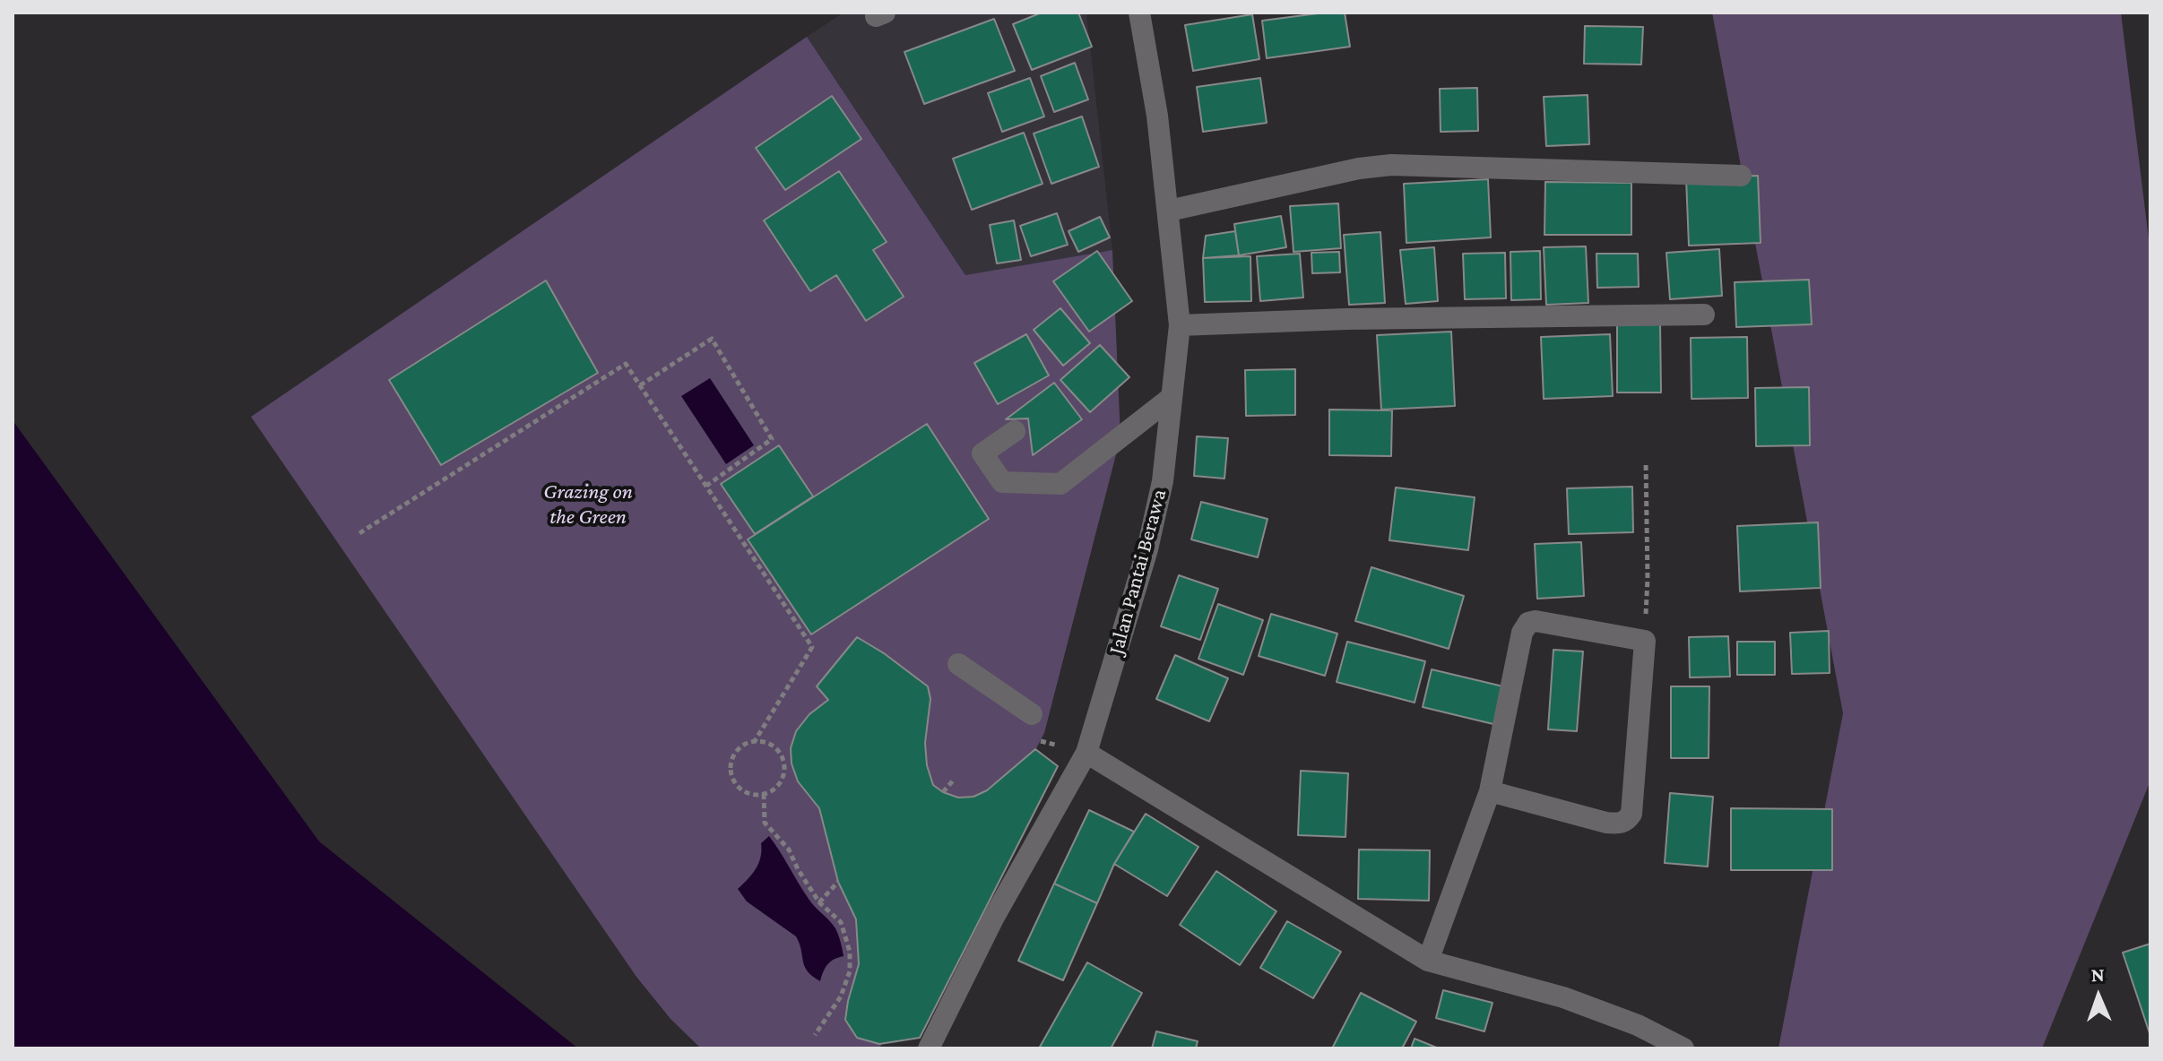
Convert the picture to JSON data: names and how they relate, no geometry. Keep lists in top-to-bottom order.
{
  "streets": {
    "street": ["Jalan Pantai Berawa"]
  },
  "parks": ["Grazing on the Green"],
  "north": "top"
}
